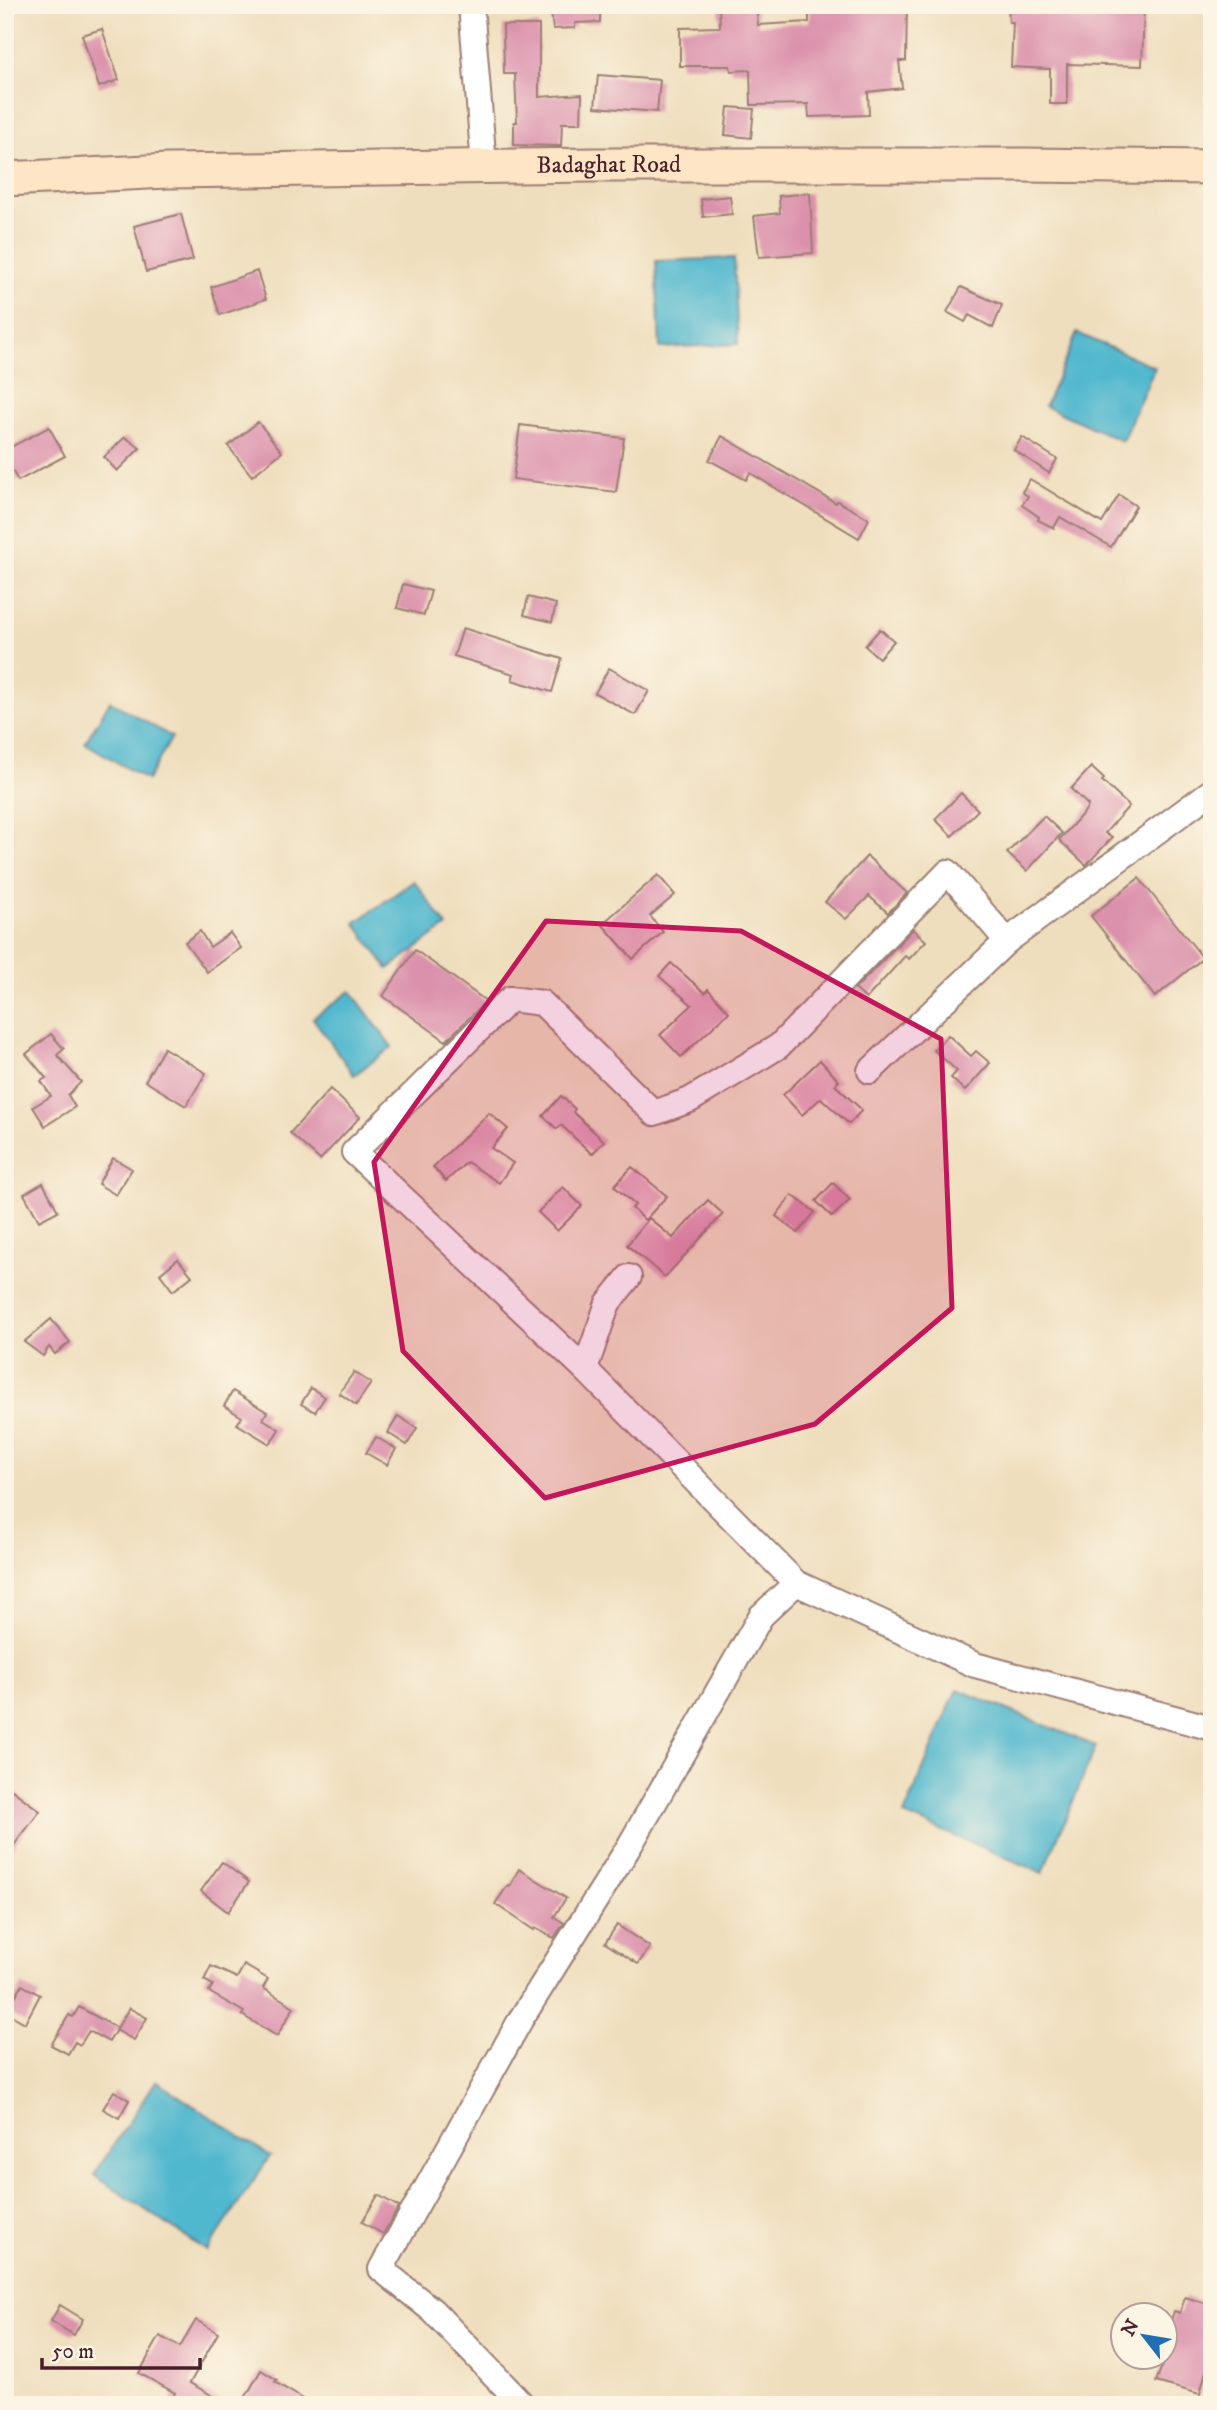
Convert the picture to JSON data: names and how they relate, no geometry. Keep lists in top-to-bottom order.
{
  "streets": {
    "main road": ["Badaghat Road"]
  },
  "scale_bar": "50 m",
  "north": "top left"
}
